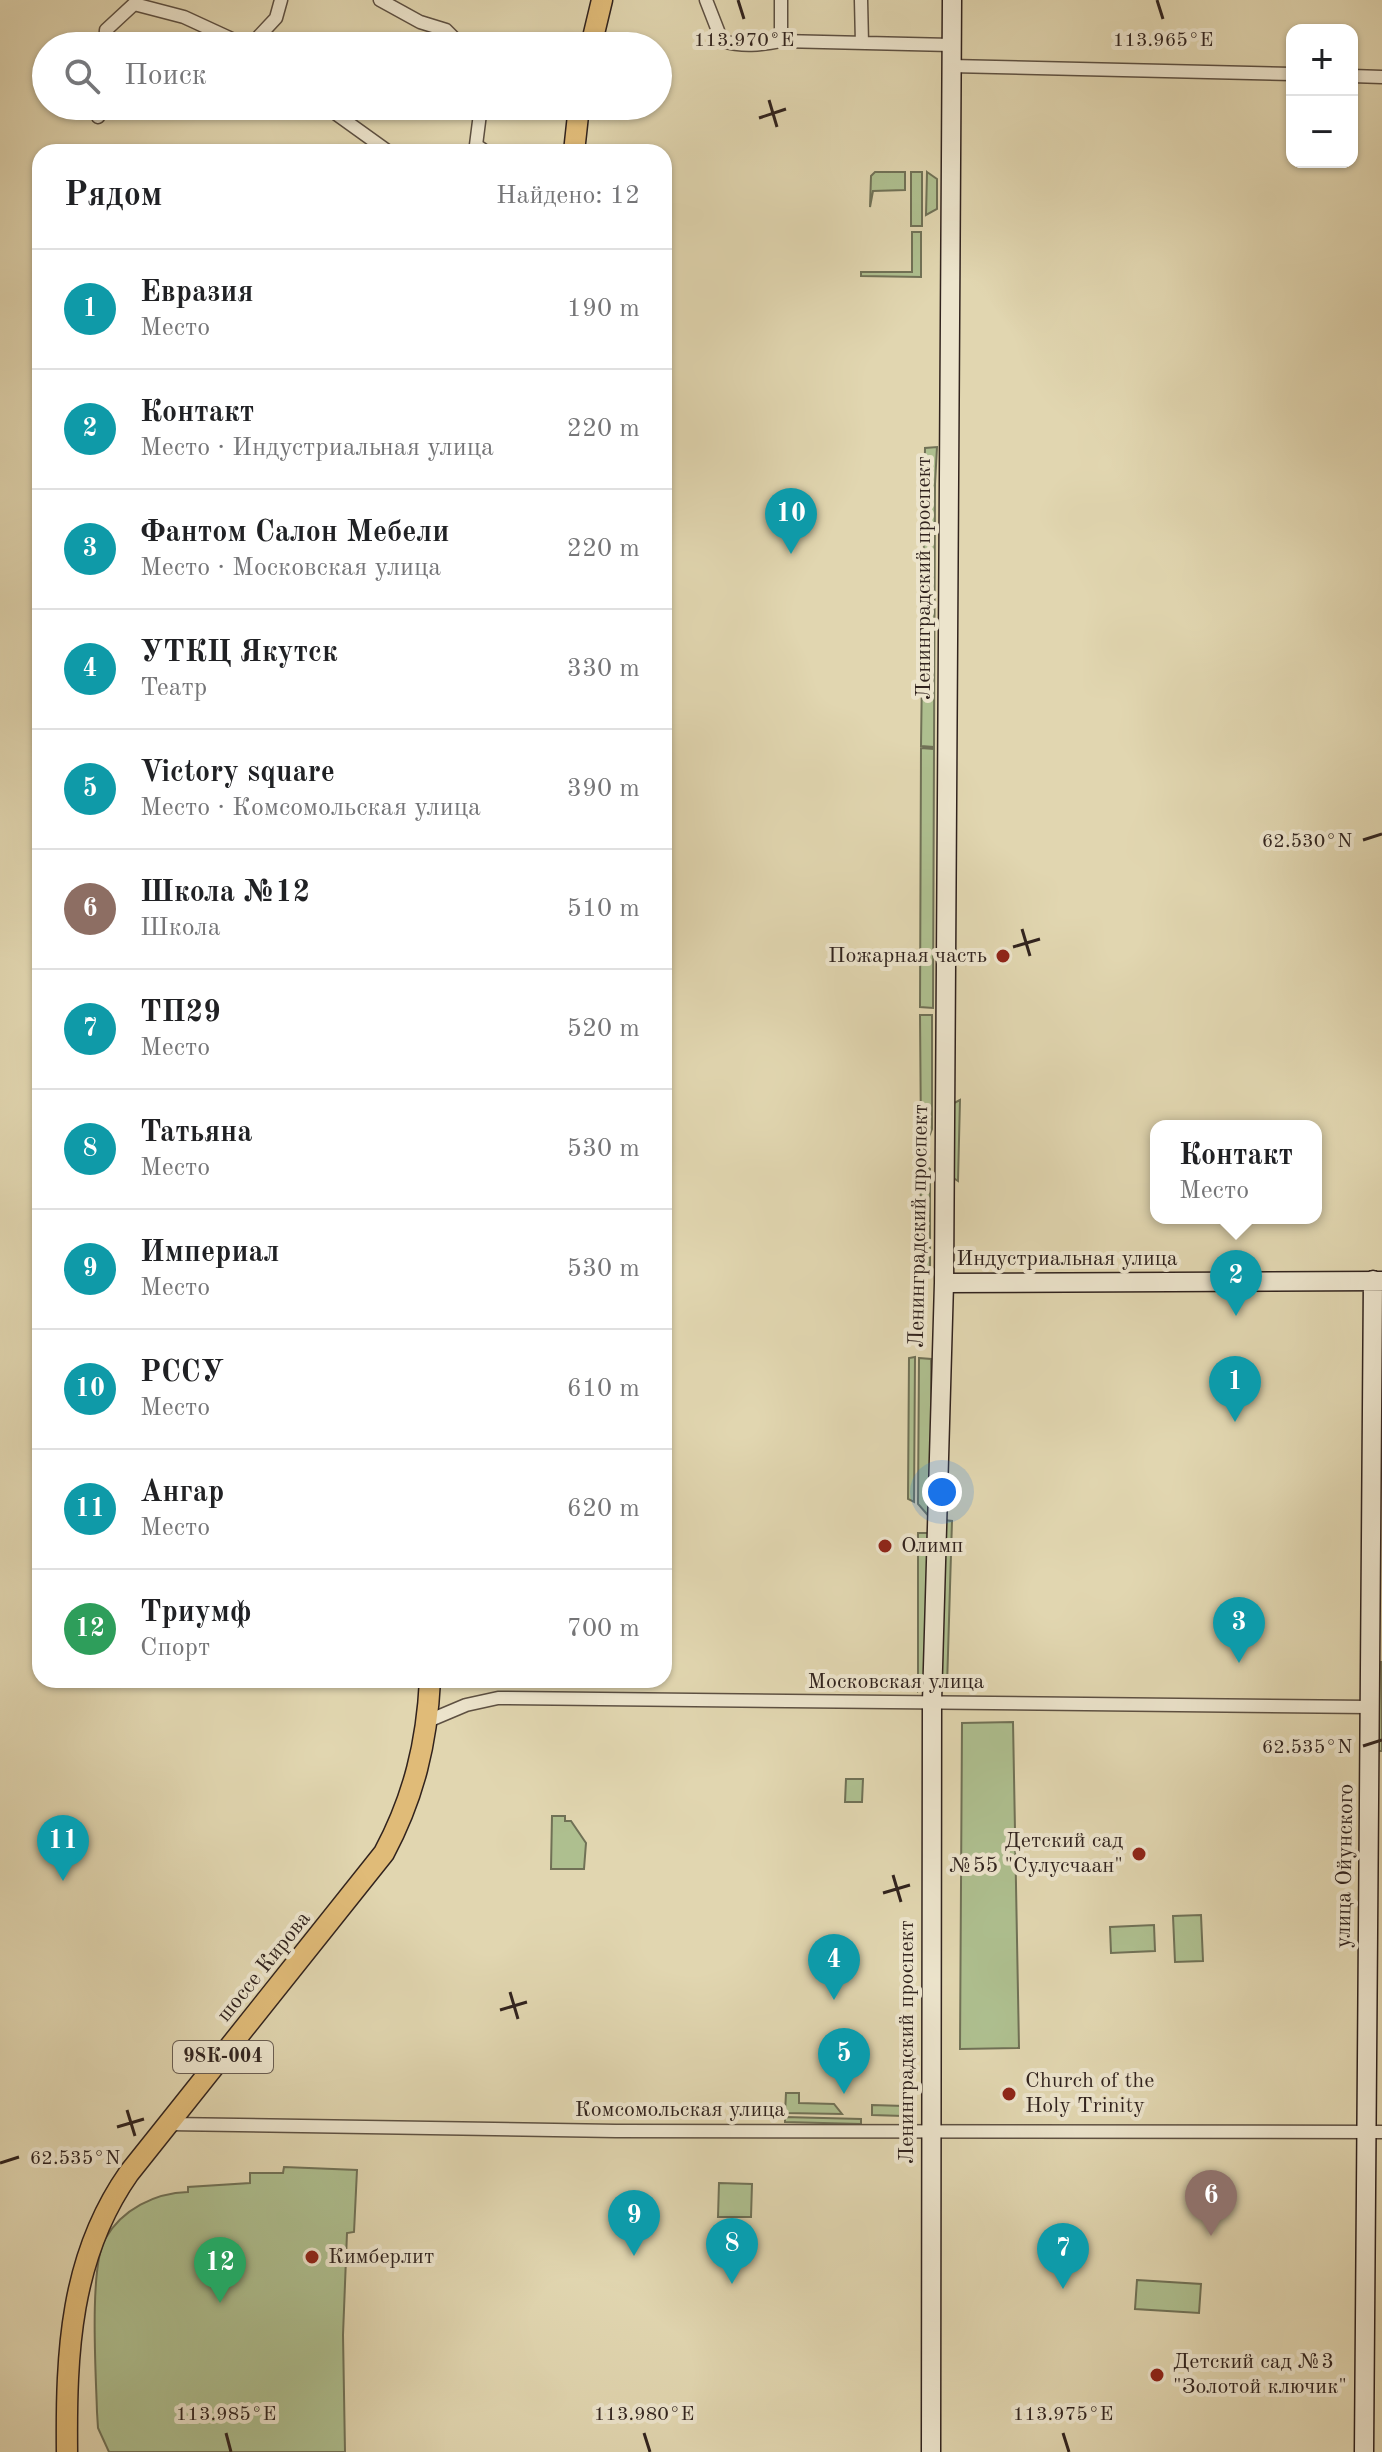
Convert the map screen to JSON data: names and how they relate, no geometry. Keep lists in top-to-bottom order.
{
  "streets": {
    "main road": [
      "Ленинградский проспект",
      "Индустриальная улица",
      "улица Ойунского",
      "шоссе Кирова",
      "98К-004"
    ],
    "street": ["Московская улица", "Комсомольская улица"]
  },
  "crossings": [
    ["Ленинградский проспект", "Индустриальная улица"],
    ["Ленинградский проспект", "Московская улица"],
    ["Ленинградский проспект", "Комсомольская улица"],
    ["Индустриальная улица", "улица Ойунского"],
    ["Московская улица", "улица Ойунского"],
    ["Московская улица", "шоссе Кирова"],
    ["улица Ойунского", "Комсомольская улица"],
    ["шоссе Кирова", "Комсомольская улица"]
  ],
  "places": [
    "Пожарная часть",
    "Олимп",
    "Детский сад №55 \"Сулусчаан\"",
    "Church of the Holy Trinity",
    "Кимберлит",
    "Детский сад №3 \"Золотой ключик\""
  ],
  "page": {
    "map_buttons": ["+", "−"],
    "search": "Поиск",
    "heading": ["Рядом", "Найдено: 12"],
    "list": [
      {
        "mark": "1",
        "name": "Евразия",
        "note": "Место",
        "value": "190 m"
      },
      {
        "mark": "2",
        "name": "Контакт",
        "note": "Место · Индустриальная улица",
        "value": "220 m"
      },
      {
        "mark": "3",
        "name": "Фантом Салон Мебели",
        "note": "Место · Московская улица",
        "value": "220 m"
      },
      {
        "mark": "4",
        "name": "УТКЦ Якутск",
        "note": "Театр",
        "value": "330 m"
      },
      {
        "mark": "5",
        "name": "Victory square",
        "note": "Место · Комсомольская улица",
        "value": "390 m"
      },
      {
        "mark": "6",
        "name": "Школа №12",
        "note": "Школа",
        "value": "510 m"
      },
      {
        "mark": "7",
        "name": "ТП29",
        "note": "Место",
        "value": "520 m"
      },
      {
        "mark": "8",
        "name": "Татьяна",
        "note": "Место",
        "value": "530 m"
      },
      {
        "mark": "9",
        "name": "Империал",
        "note": "Место",
        "value": "530 m"
      },
      {
        "mark": "10",
        "name": "РССУ",
        "note": "Место",
        "value": "610 m"
      },
      {
        "mark": "11",
        "name": "Ангар",
        "note": "Место",
        "value": "620 m"
      },
      {
        "mark": "12",
        "name": "Триумф",
        "note": "Спорт",
        "value": "700 m"
      }
    ],
    "pins": [
      "10",
      "2",
      "1",
      "3",
      "11",
      "4",
      "5",
      "6",
      "9",
      "8",
      "7",
      "12"
    ],
    "popup": ["Контакт", "Место"]
  },
  "coordinates": [
    "113.970°E",
    "113.965°E",
    "62.530°N",
    "62.535°N",
    "113.985°E",
    "113.980°E",
    "113.975°E"
  ]
}
